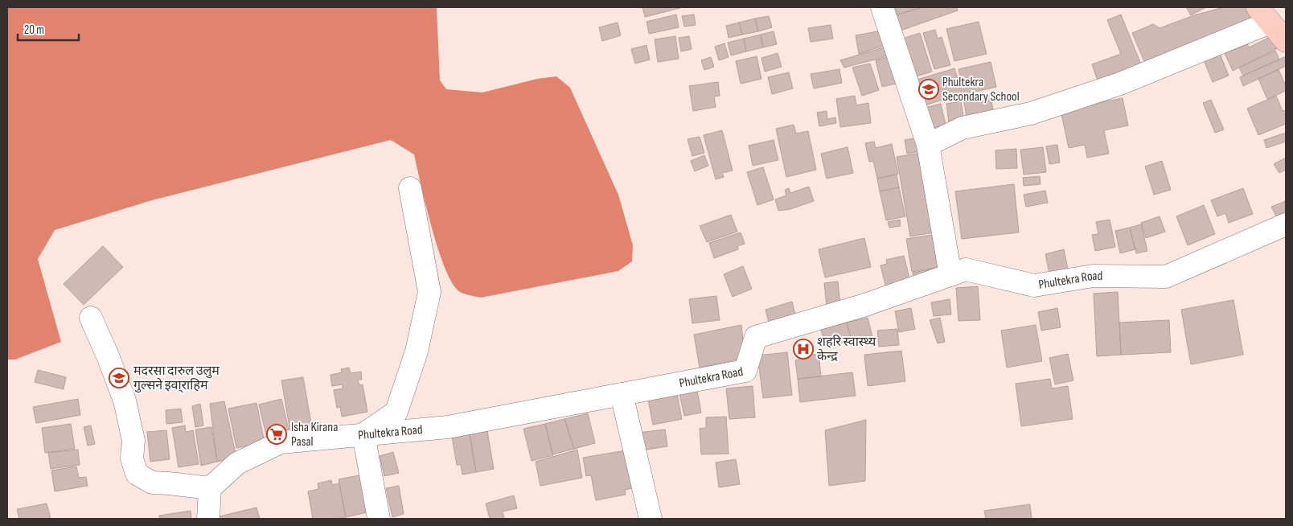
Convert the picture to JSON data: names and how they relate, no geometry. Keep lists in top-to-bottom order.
{
  "streets": {
    "street": ["Phultekra Road"]
  },
  "places": {
    "school or university": ["Phultekra Secondary School", "मदरसा दारुल उलुम गुल्सने इवा्राहिम"],
    "hospital": ["शहरि स्वास्थ्य केन्द्र"],
    "supermarket": ["Isha Kirana Pasal"]
  },
  "scale_bar": "20 m"
}
